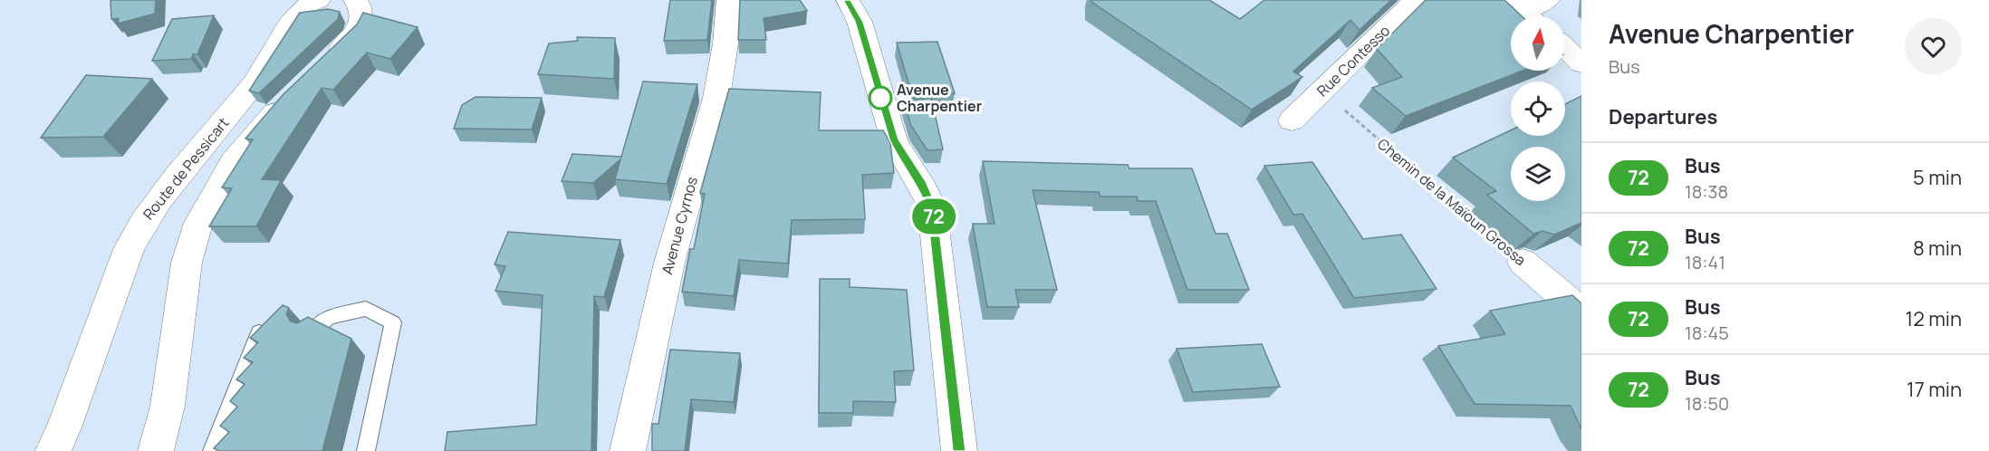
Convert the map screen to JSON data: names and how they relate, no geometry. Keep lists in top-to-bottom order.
{
  "streets": {
    "street": [
      "Rue Contesso",
      "Route de Pessicart",
      "Chemin de la Maïoun Grossa",
      "Avenue Cyrnos"
    ]
  },
  "crossings": [
    ["Rue Contesso", "Chemin de la Maïoun Grossa"]
  ],
  "places": ["Avenue Charpentier"],
  "lines": ["bus line 72"],
  "north": "top",
  "page": {
    "on_map": "72",
    "heading": [
      ["Avenue Charpentier", "Bus"],
      "Departures"
    ],
    "list": [
      {
        "mark": "72",
        "name": "Bus",
        "note": "18:38",
        "value": "5 min"
      },
      {
        "mark": "72",
        "name": "Bus",
        "note": "18:41",
        "value": "8 min"
      },
      {
        "mark": "72",
        "name": "Bus",
        "note": "18:45",
        "value": "12 min"
      },
      {
        "mark": "72",
        "name": "Bus",
        "note": "18:50",
        "value": "17 min"
      }
    ]
  }
}
